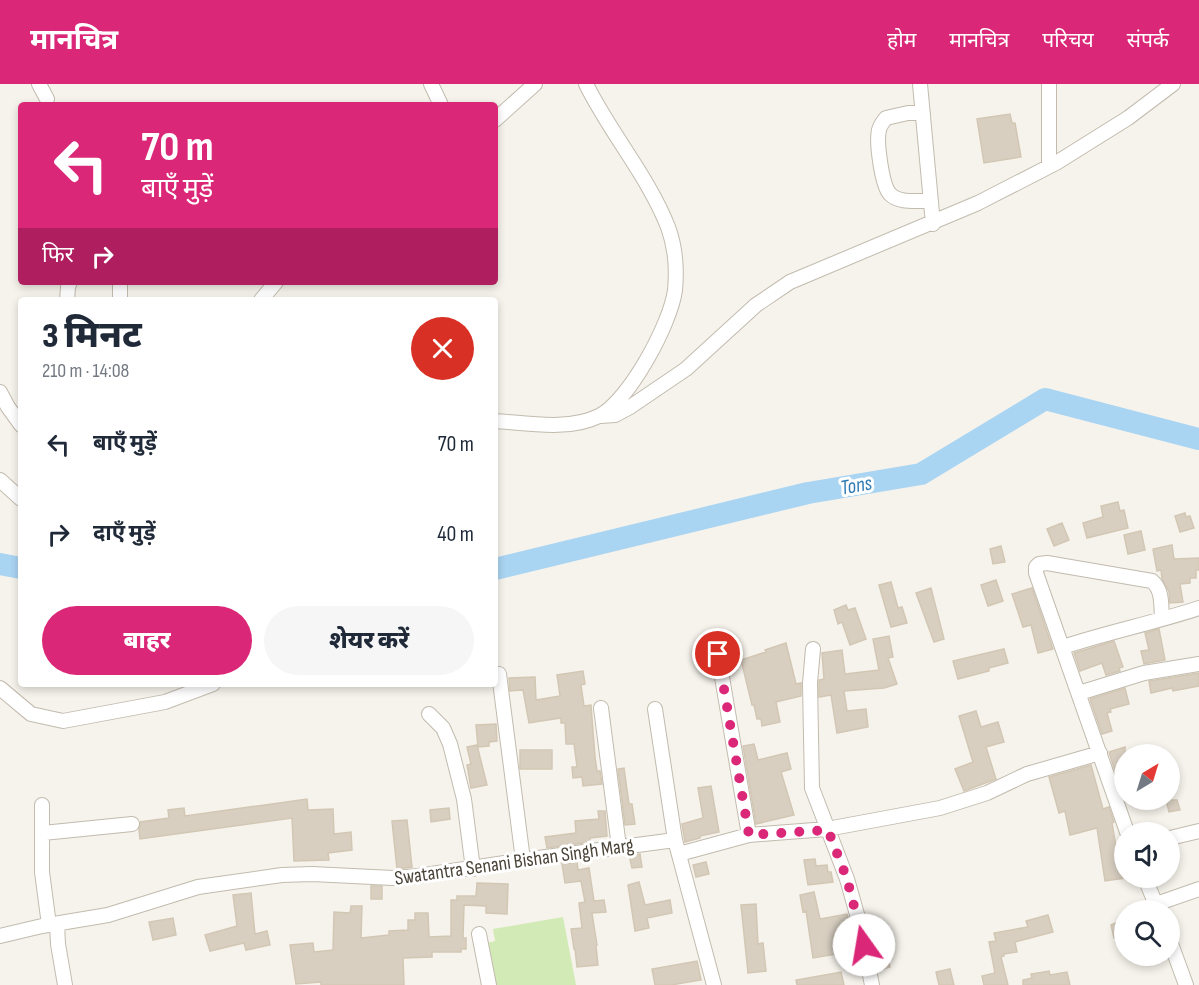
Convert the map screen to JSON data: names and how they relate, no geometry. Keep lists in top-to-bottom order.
{
  "streets": {
    "street": ["Swatantra Senani Bishan Singh Marg"]
  },
  "water": ["Tons"],
  "north": "top right",
  "page": {
    "header": "मानचित्र",
    "nav": [
      "होम",
      "मानचित्र",
      "परिचय",
      "संपर्क"
    ],
    "turn": ["70 m", "बाएँ मुड़ें"],
    "then": "फिर",
    "heading": ["3 मिनट", "210 m · 14:08"],
    "list": [
      {
        "name": "बाएँ मुड़ें",
        "value": "70 m"
      },
      {
        "name": "दाएँ मुड़ें",
        "value": "40 m"
      }
    ],
    "buttons": ["बाहर", "शेयर करें"]
  }
}
